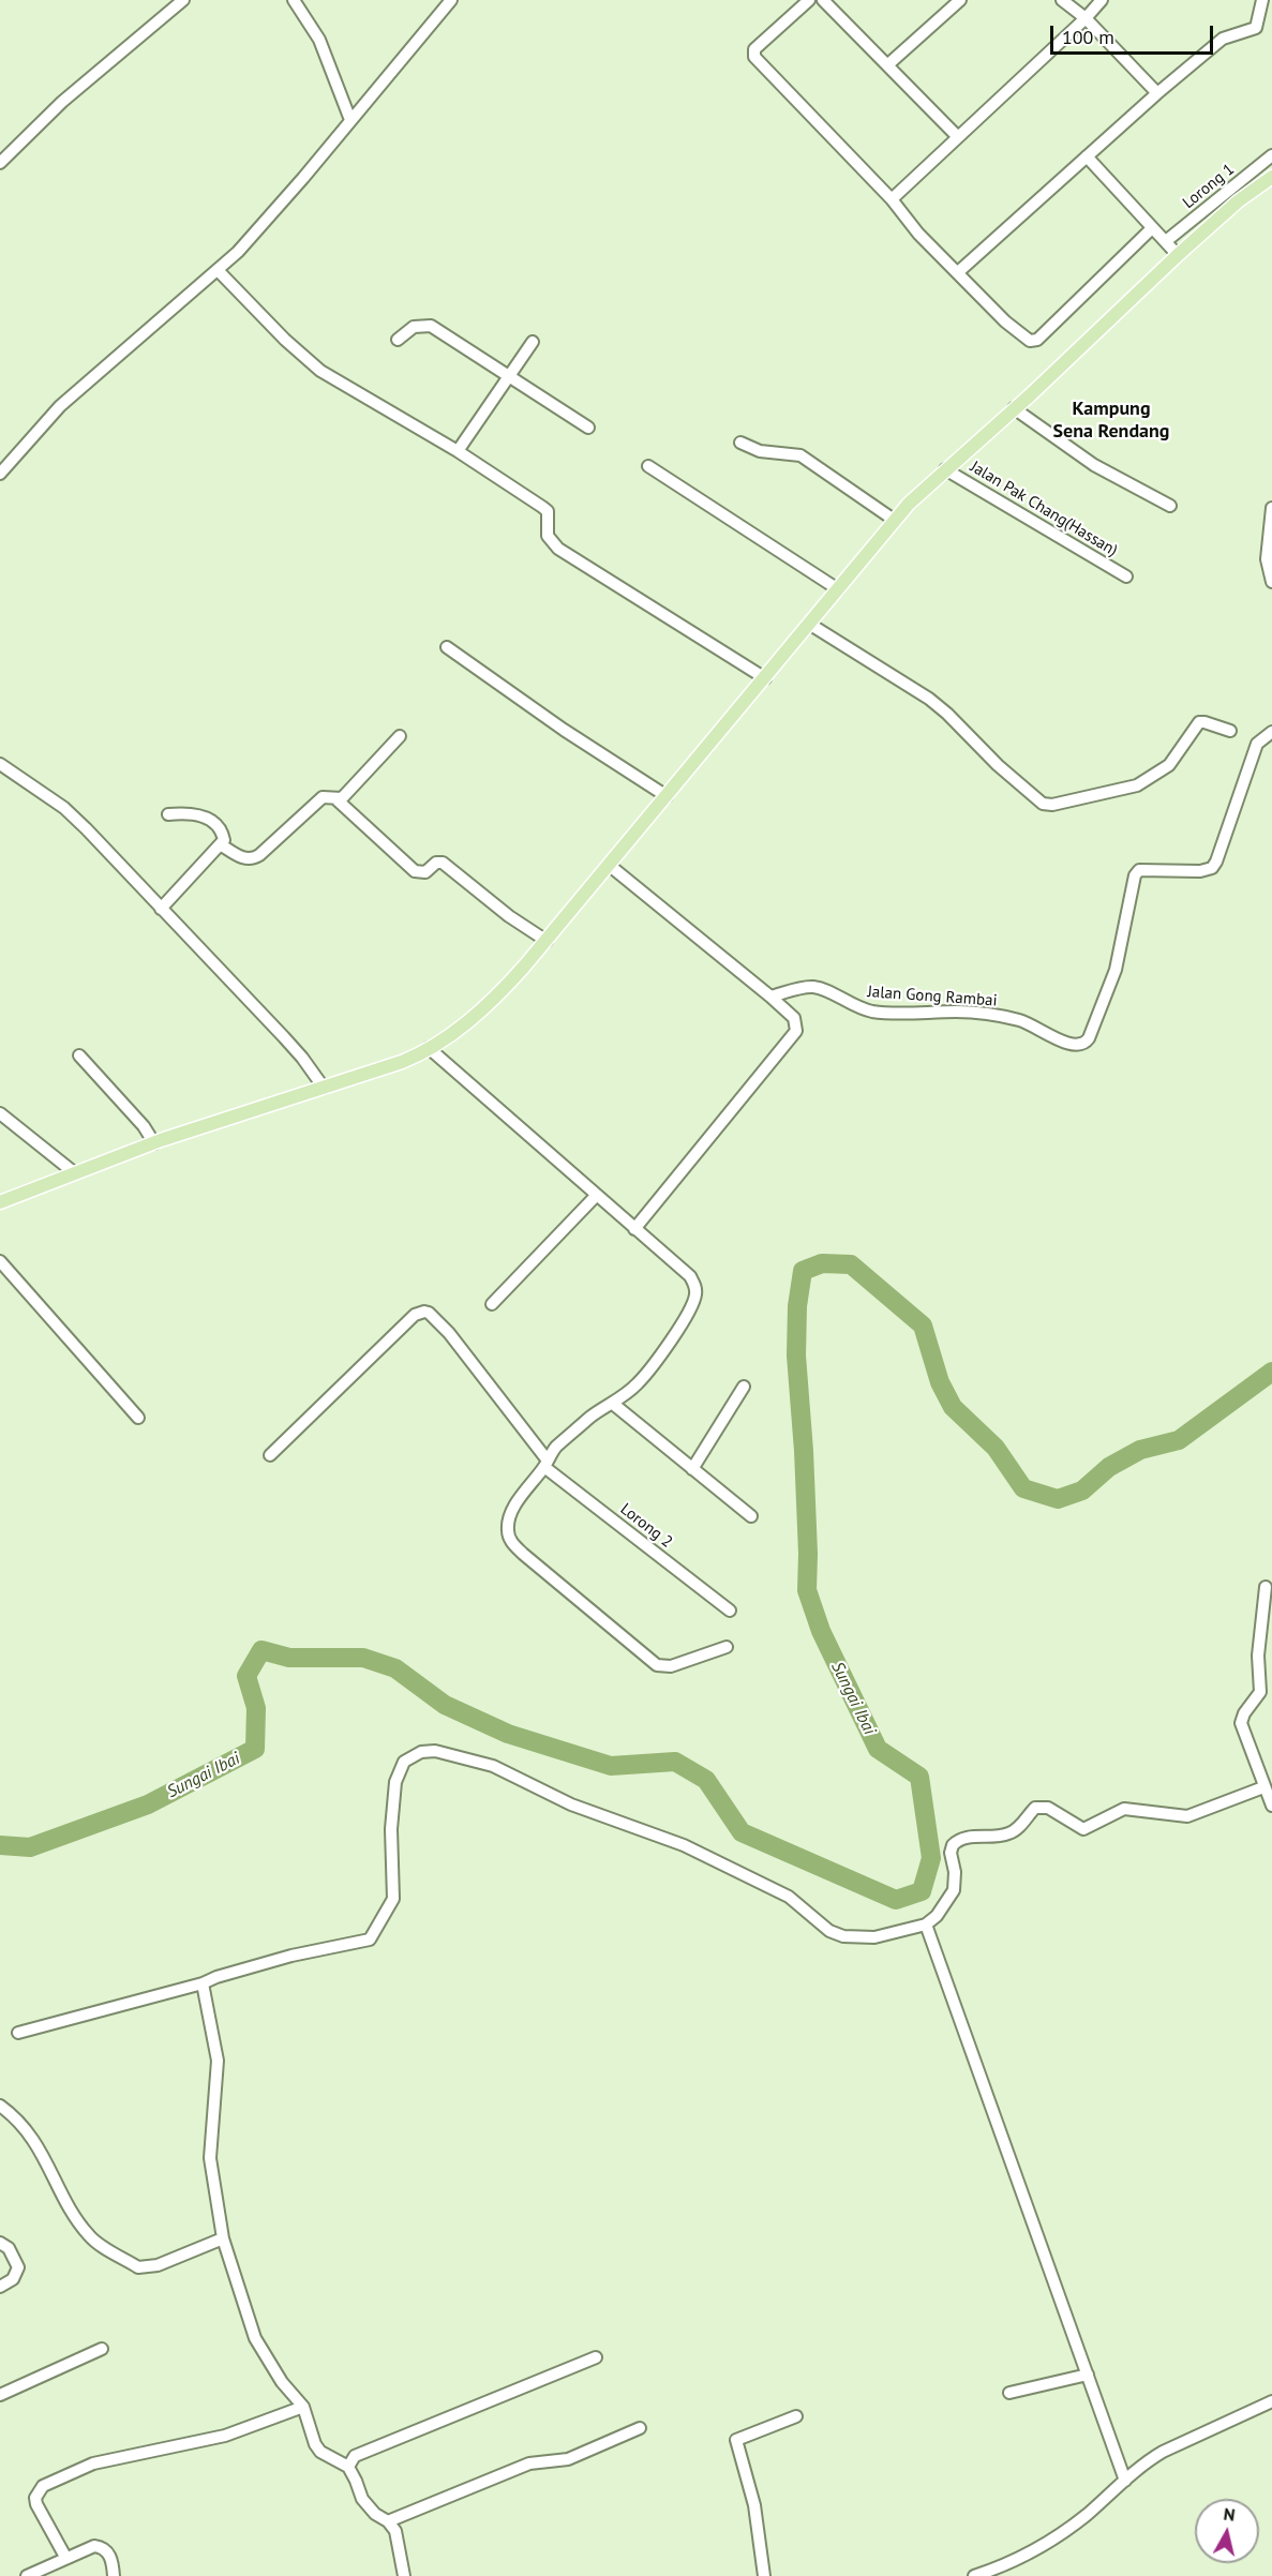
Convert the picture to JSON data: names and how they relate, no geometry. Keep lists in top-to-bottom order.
{
  "streets": {
    "street": [
      "Lorong 1",
      "Jalan Pak Chang(Hassan)",
      "Jalan Gong Rambai",
      "Lorong 2"
    ]
  },
  "districts": ["Kampung Sena Rendang"],
  "water": ["Sungai Ibai"],
  "scale_bar": "100 m",
  "north": "top"
}
